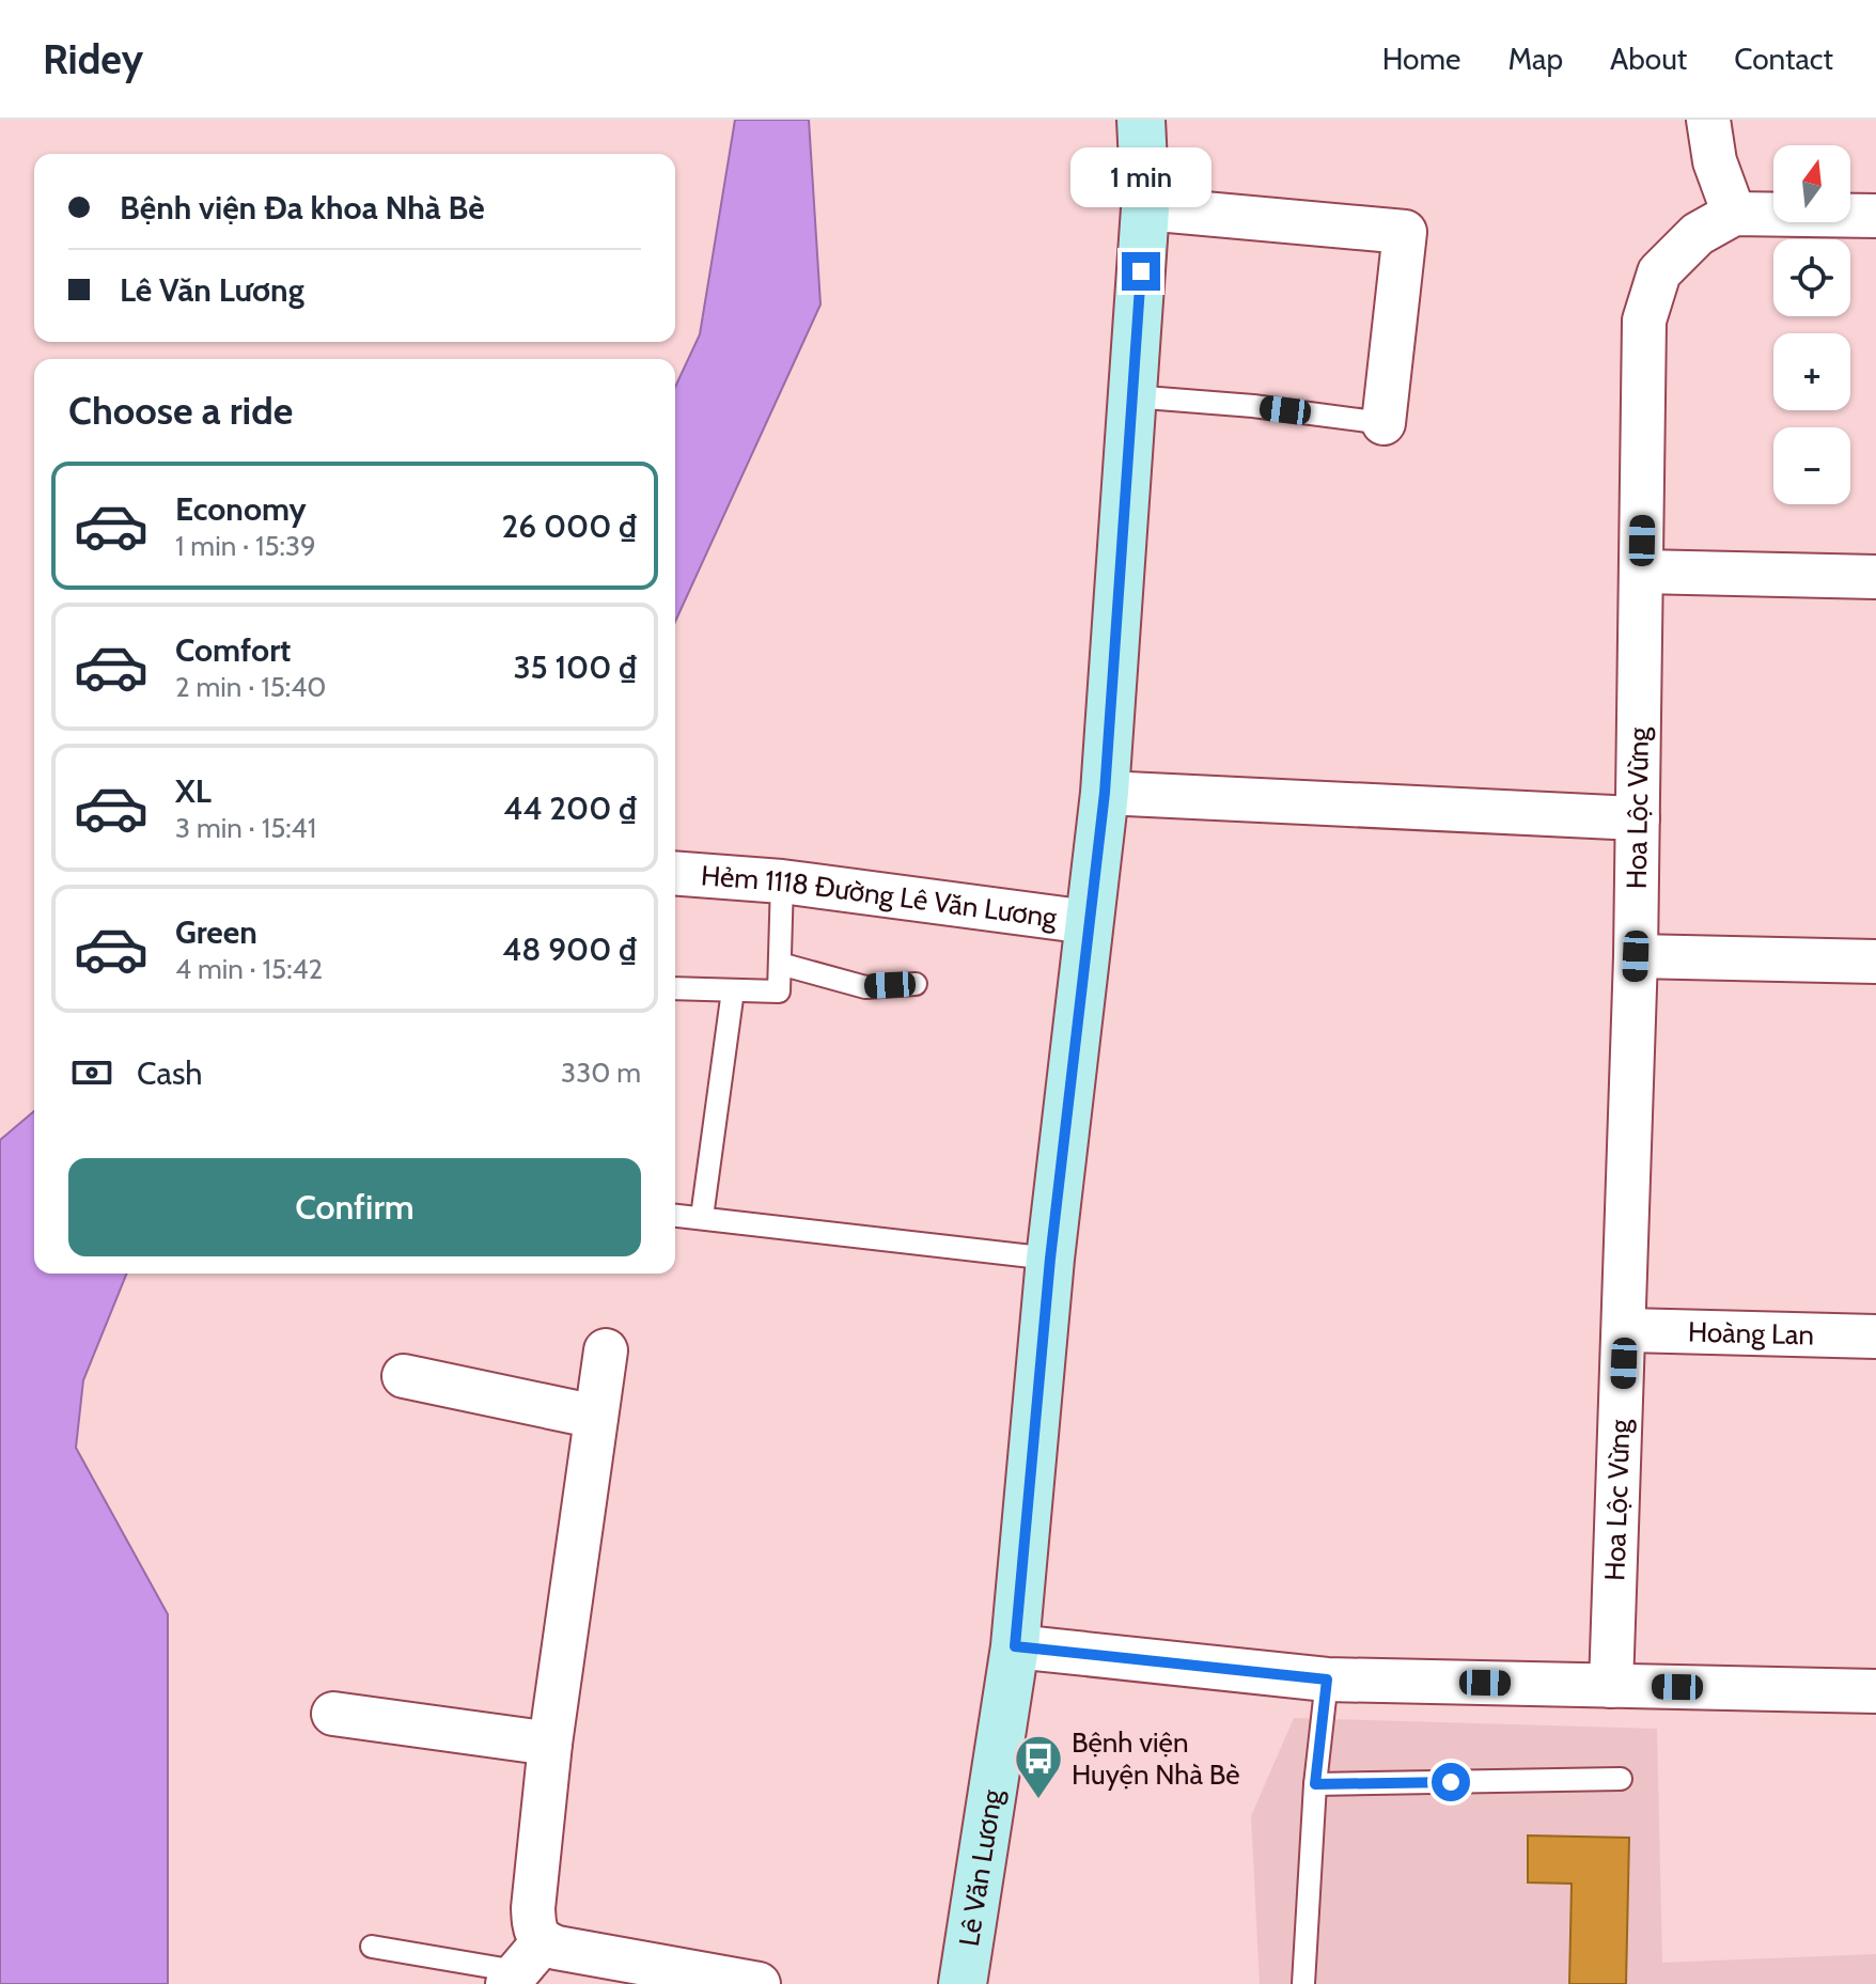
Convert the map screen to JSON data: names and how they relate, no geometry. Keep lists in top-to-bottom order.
{
  "streets": {
    "main road": ["Lê Văn Lương"],
    "street": ["Hoa Lộc Vừng", "Hẻm 1118 Đường Lê Văn Lương", "Hoàng Lan"]
  },
  "crossings": [
    ["Hoa Lộc Vừng", "Hoàng Lan"],
    ["Hẻm 1118 Đường Lê Văn Lương", "Lê Văn Lương"]
  ],
  "places": {
    "bus stop": ["Bệnh viện Huyện Nhà Bè"]
  },
  "north": "top",
  "page": {
    "header": "Ridey",
    "nav": [
      "Home",
      "Map",
      "About",
      "Contact"
    ],
    "map_buttons": ["+", "−"],
    "bubble": "1 min",
    "banner": ["Bệnh viện Đa khoa Nhà Bè", "Lê Văn Lương"],
    "heading": "Choose a ride",
    "list": [
      {
        "name": "Economy",
        "note": "1 min · 15:39",
        "value": "26 000 ₫"
      },
      {
        "name": "Comfort",
        "note": "2 min · 15:40",
        "value": "35 100 ₫"
      },
      {
        "name": "XL",
        "note": "3 min · 15:41",
        "value": "44 200 ₫"
      },
      {
        "name": "Green",
        "note": "4 min · 15:42",
        "value": "48 900 ₫"
      }
    ],
    "pay": ["Cash", "330 m"],
    "buttons": "Confirm"
  }
}
